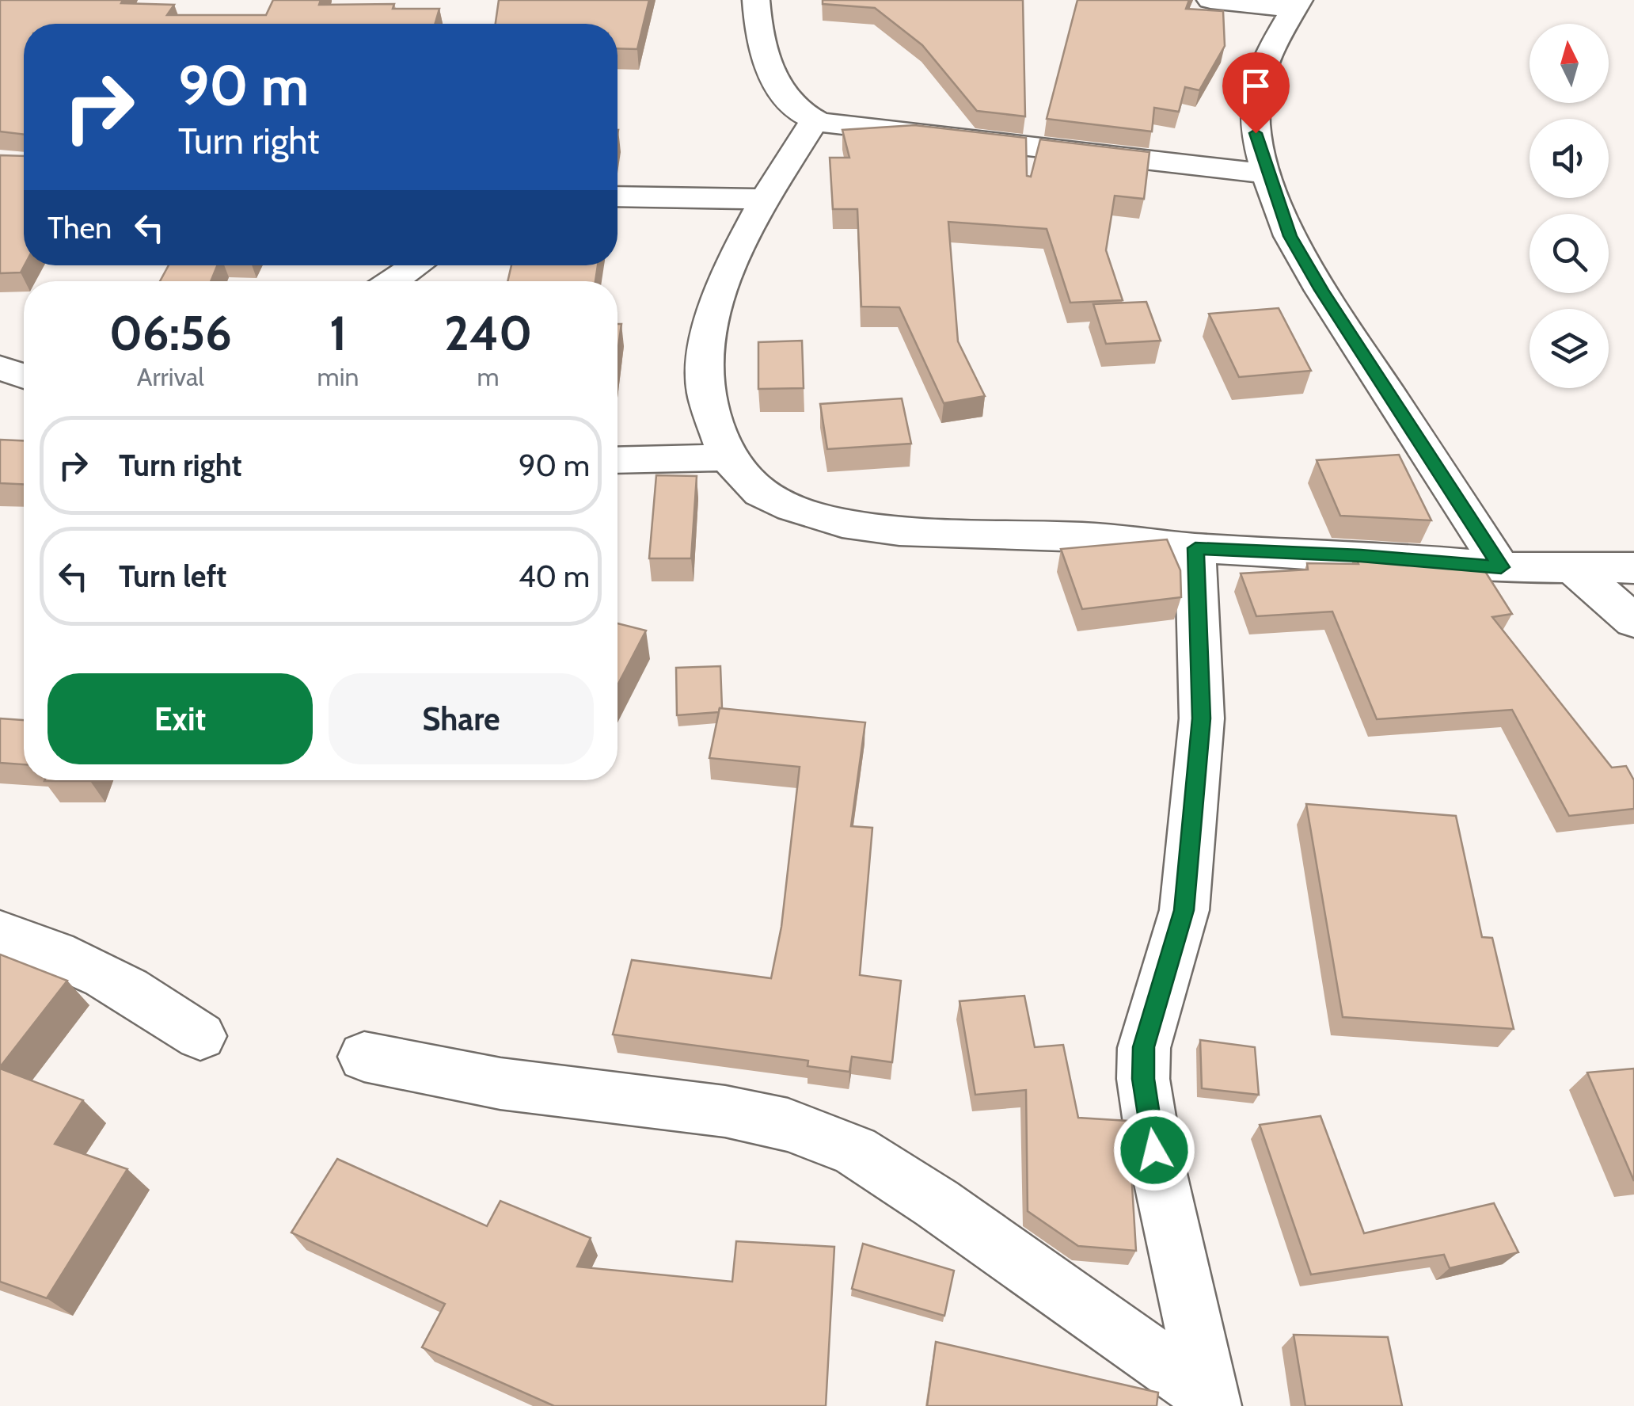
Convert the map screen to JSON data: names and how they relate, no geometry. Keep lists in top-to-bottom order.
{
  "north": "top",
  "page": {
    "turn": ["90 m", "Turn right"],
    "then": "Then",
    "eta": [
      "06:56",
      "Arrival",
      "1",
      "min",
      "240",
      "m"
    ],
    "list": [
      {
        "name": "Turn right",
        "value": "90 m"
      },
      {
        "name": "Turn left",
        "value": "40 m"
      }
    ],
    "buttons": ["Exit", "Share"]
  }
}
